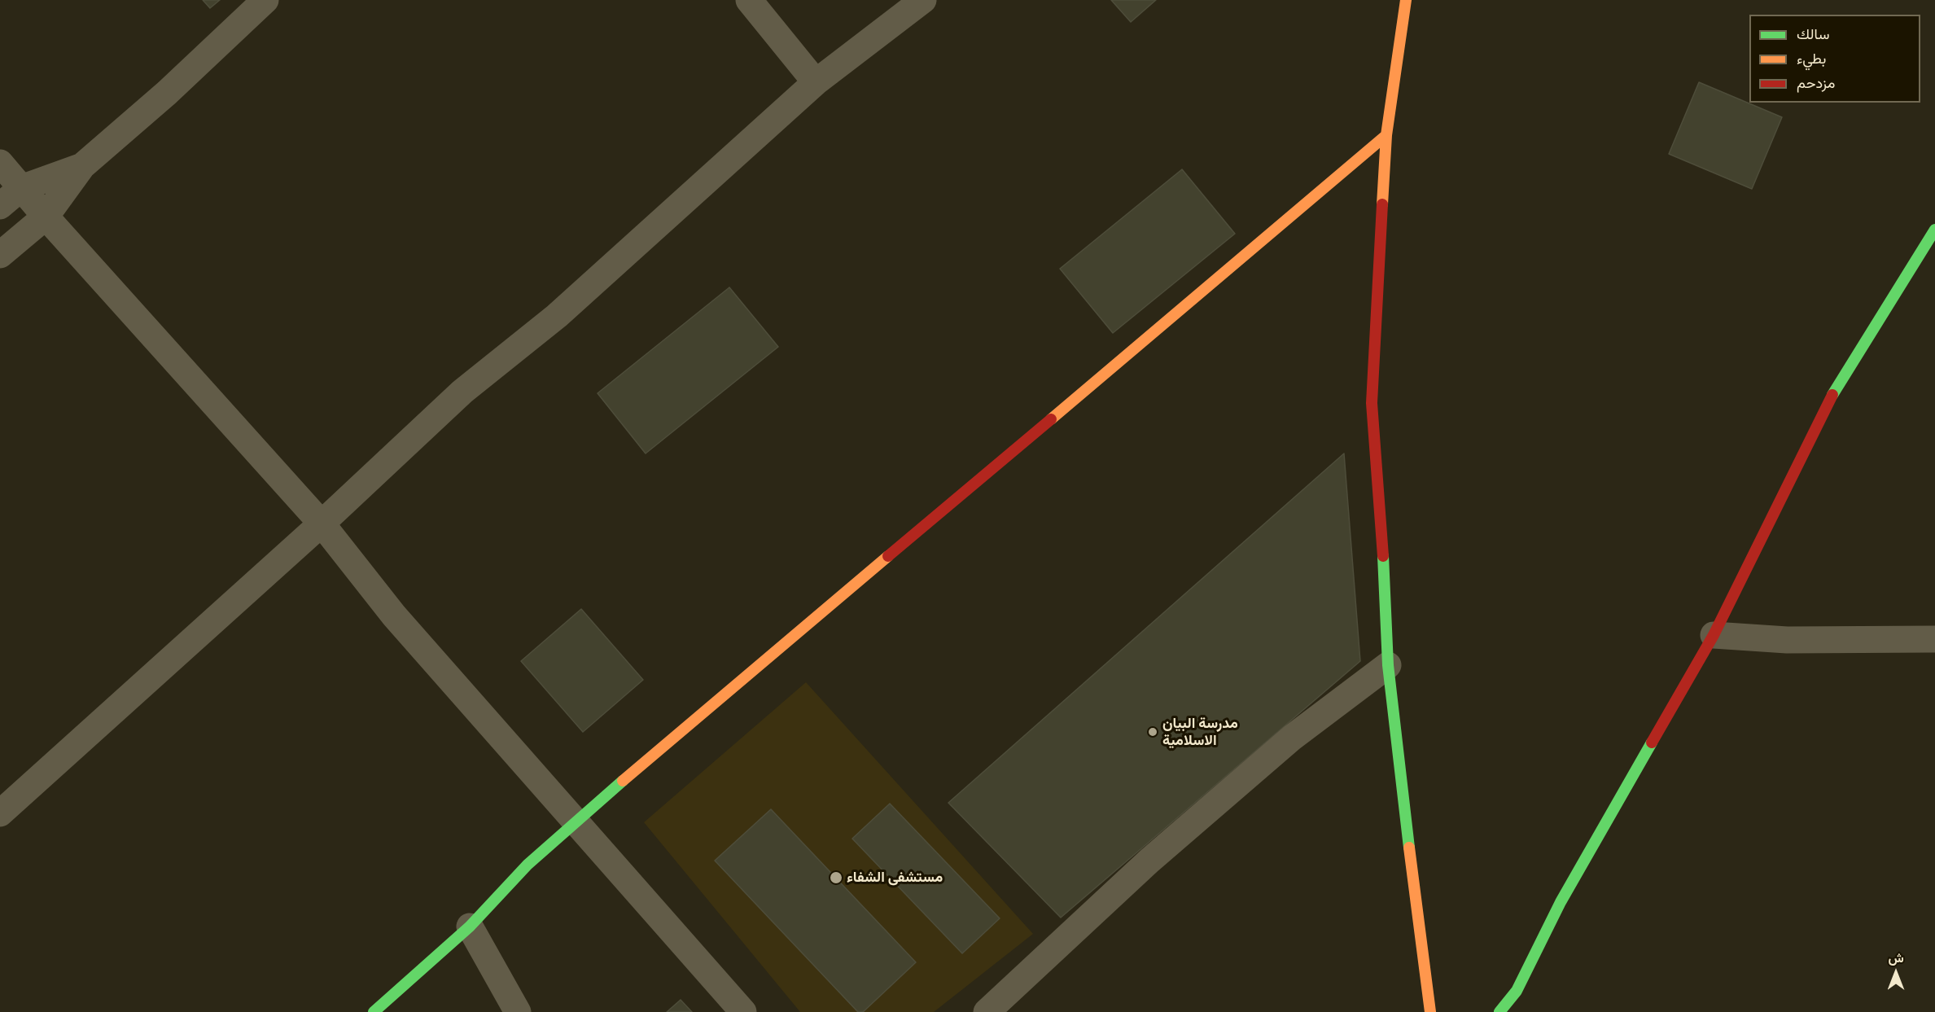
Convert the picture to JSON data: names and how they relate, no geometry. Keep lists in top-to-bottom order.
{
  "places": ["مدرسة البيان الاسلامية", "مستشفى الشفاء"],
  "legend": ["سالك", "بطيء", "مزدحم"],
  "north": "top"
}
